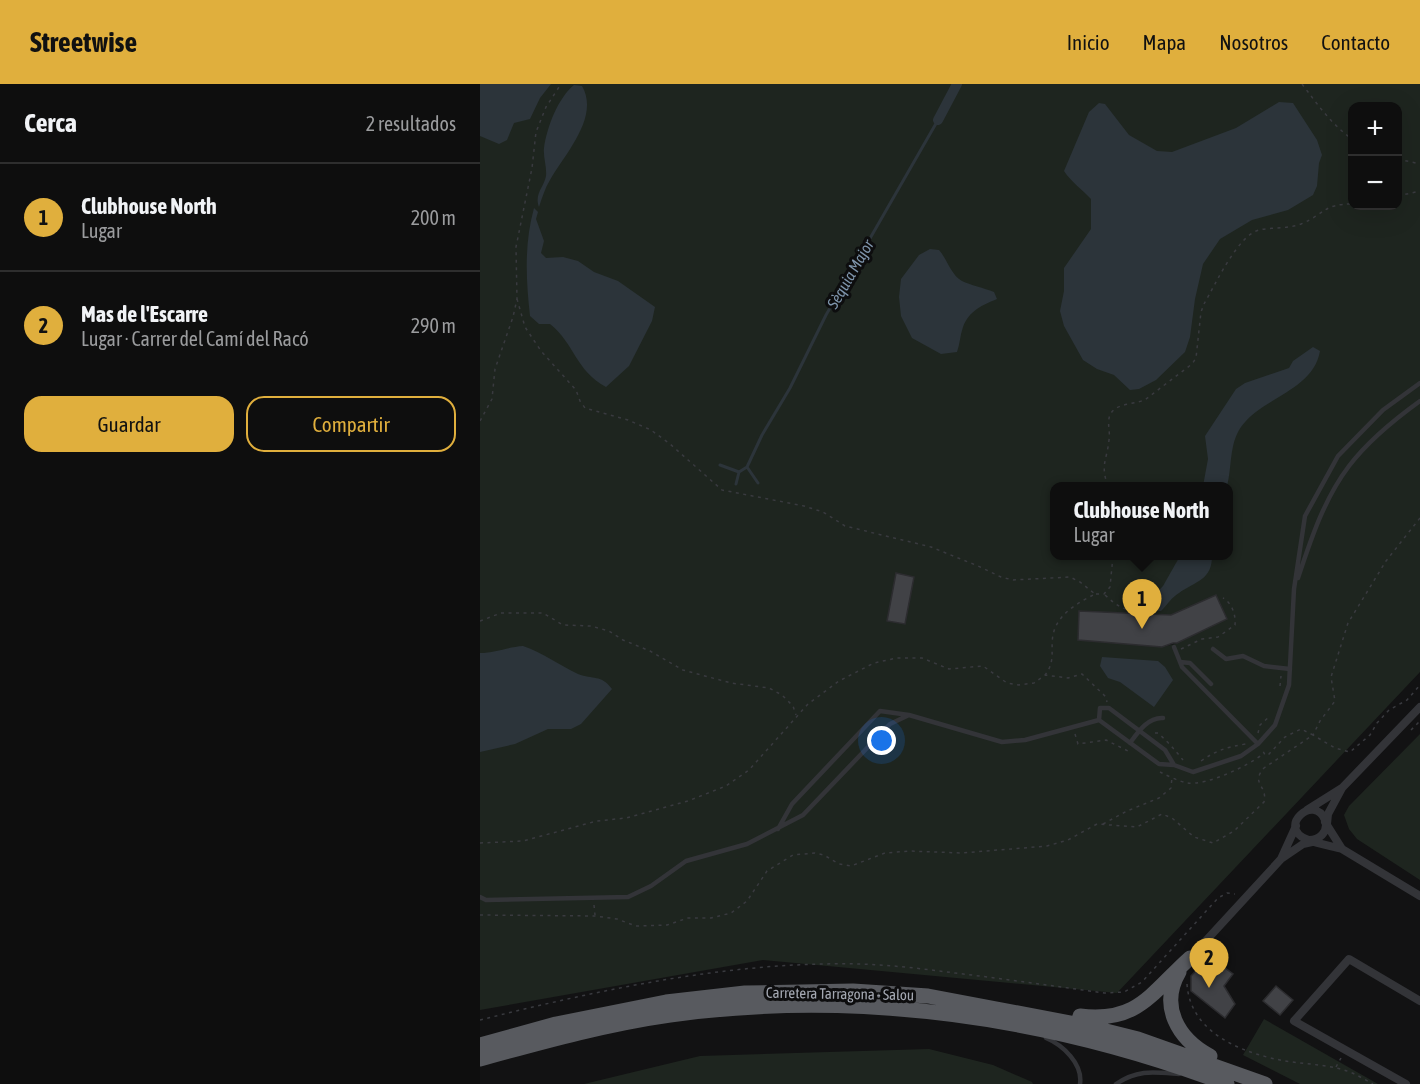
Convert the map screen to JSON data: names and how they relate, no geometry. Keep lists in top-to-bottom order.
{
  "streets": {
    "highway": ["Carretera Tarragona - Salou"]
  },
  "water": ["Sèquia Major"],
  "page": {
    "header": "Streetwise",
    "nav": [
      "Inicio",
      "Mapa",
      "Nosotros",
      "Contacto"
    ],
    "heading": ["Cerca", "2 resultados"],
    "map_buttons": ["+", "−"],
    "list": [
      {
        "mark": "1",
        "name": "Clubhouse North",
        "note": "Lugar",
        "value": "200 m"
      },
      {
        "mark": "2",
        "name": "Mas de l'Escarre",
        "note": "Lugar · Carrer del Camí del Racó",
        "value": "290 m"
      }
    ],
    "buttons": ["Guardar", "Compartir"],
    "popup": ["Clubhouse North", "Lugar"],
    "pins": ["1", "2"]
  }
}
